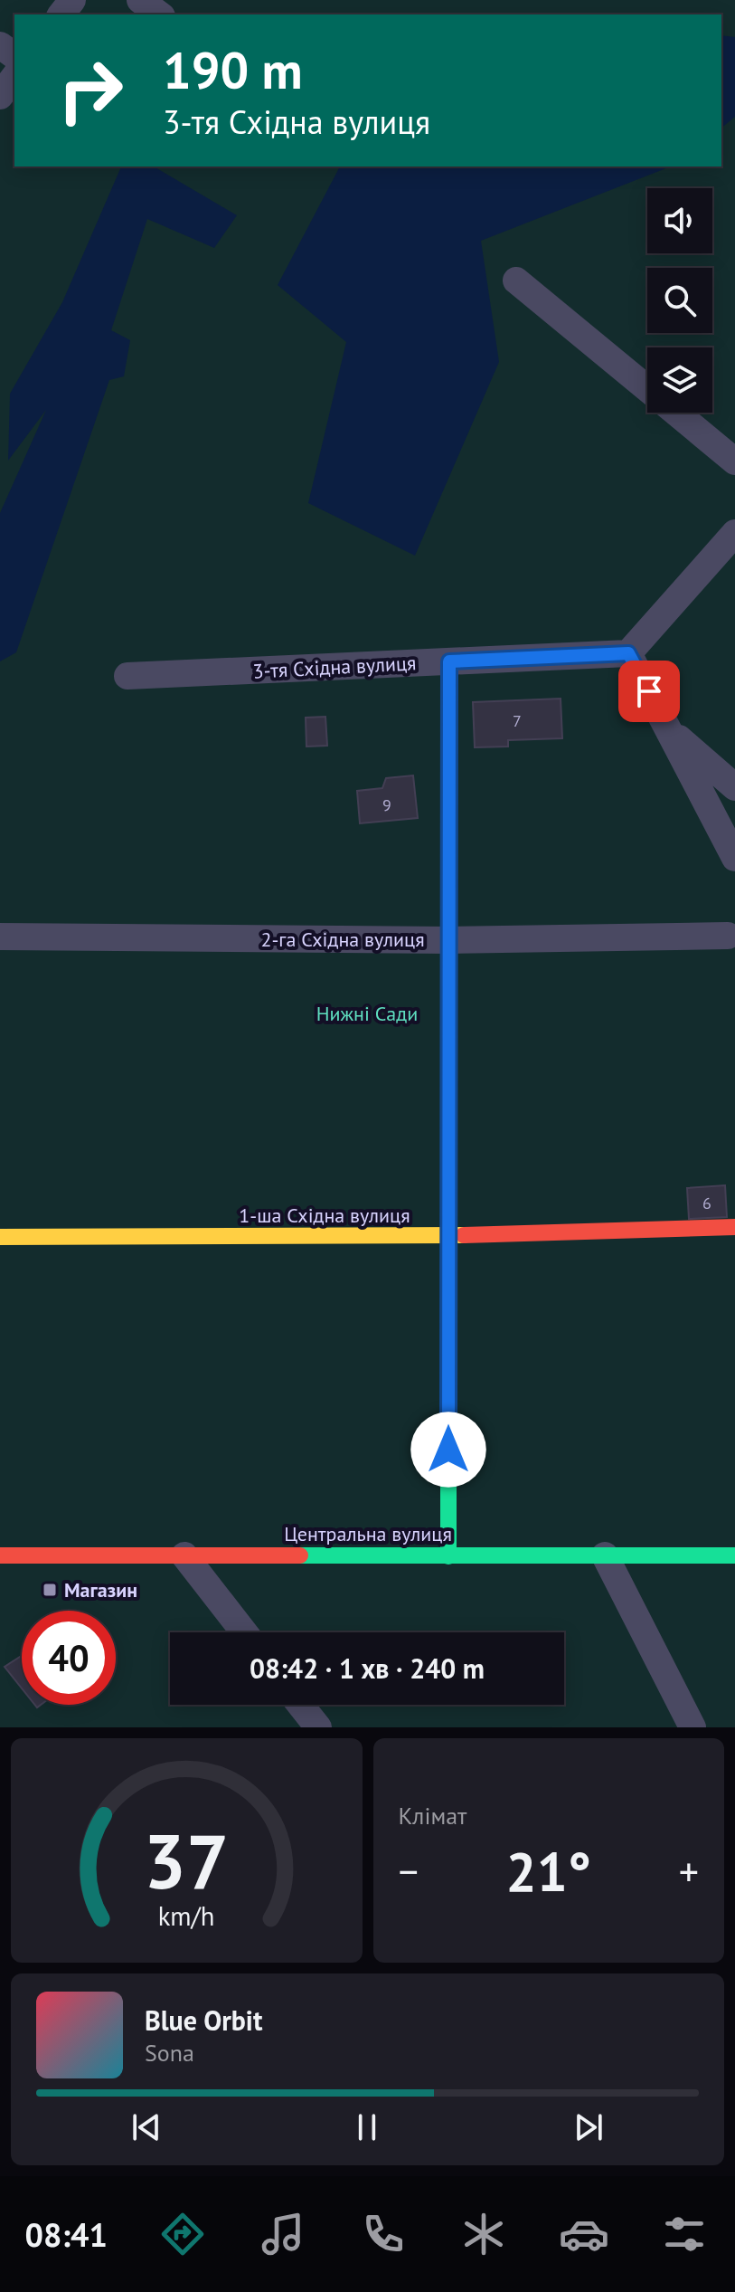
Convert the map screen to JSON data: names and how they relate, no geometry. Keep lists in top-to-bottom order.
{
  "streets": {
    "street": [
      "3-тя Східна вулиця",
      "2-га Східна вулиця",
      "1-ша Східна вулиця",
      "Центральна вулиця"
    ]
  },
  "parks": ["Нижні Сади"],
  "places": {
    "transit": ["Магазин"]
  },
  "house_numbers": ["7", "9", "6"],
  "page": {
    "turn": ["190 m", "3-тя Східна вулиця"],
    "limit": "40",
    "trip": "08:42 · 1 хв · 240 m",
    "tile": "Клімат",
    "heat": ["−", "21°", "+"],
    "song": ["Blue Orbit", "Sona"],
    "tabs": "08:41",
    "gauge": ["37", "km/h"]
  }
}
